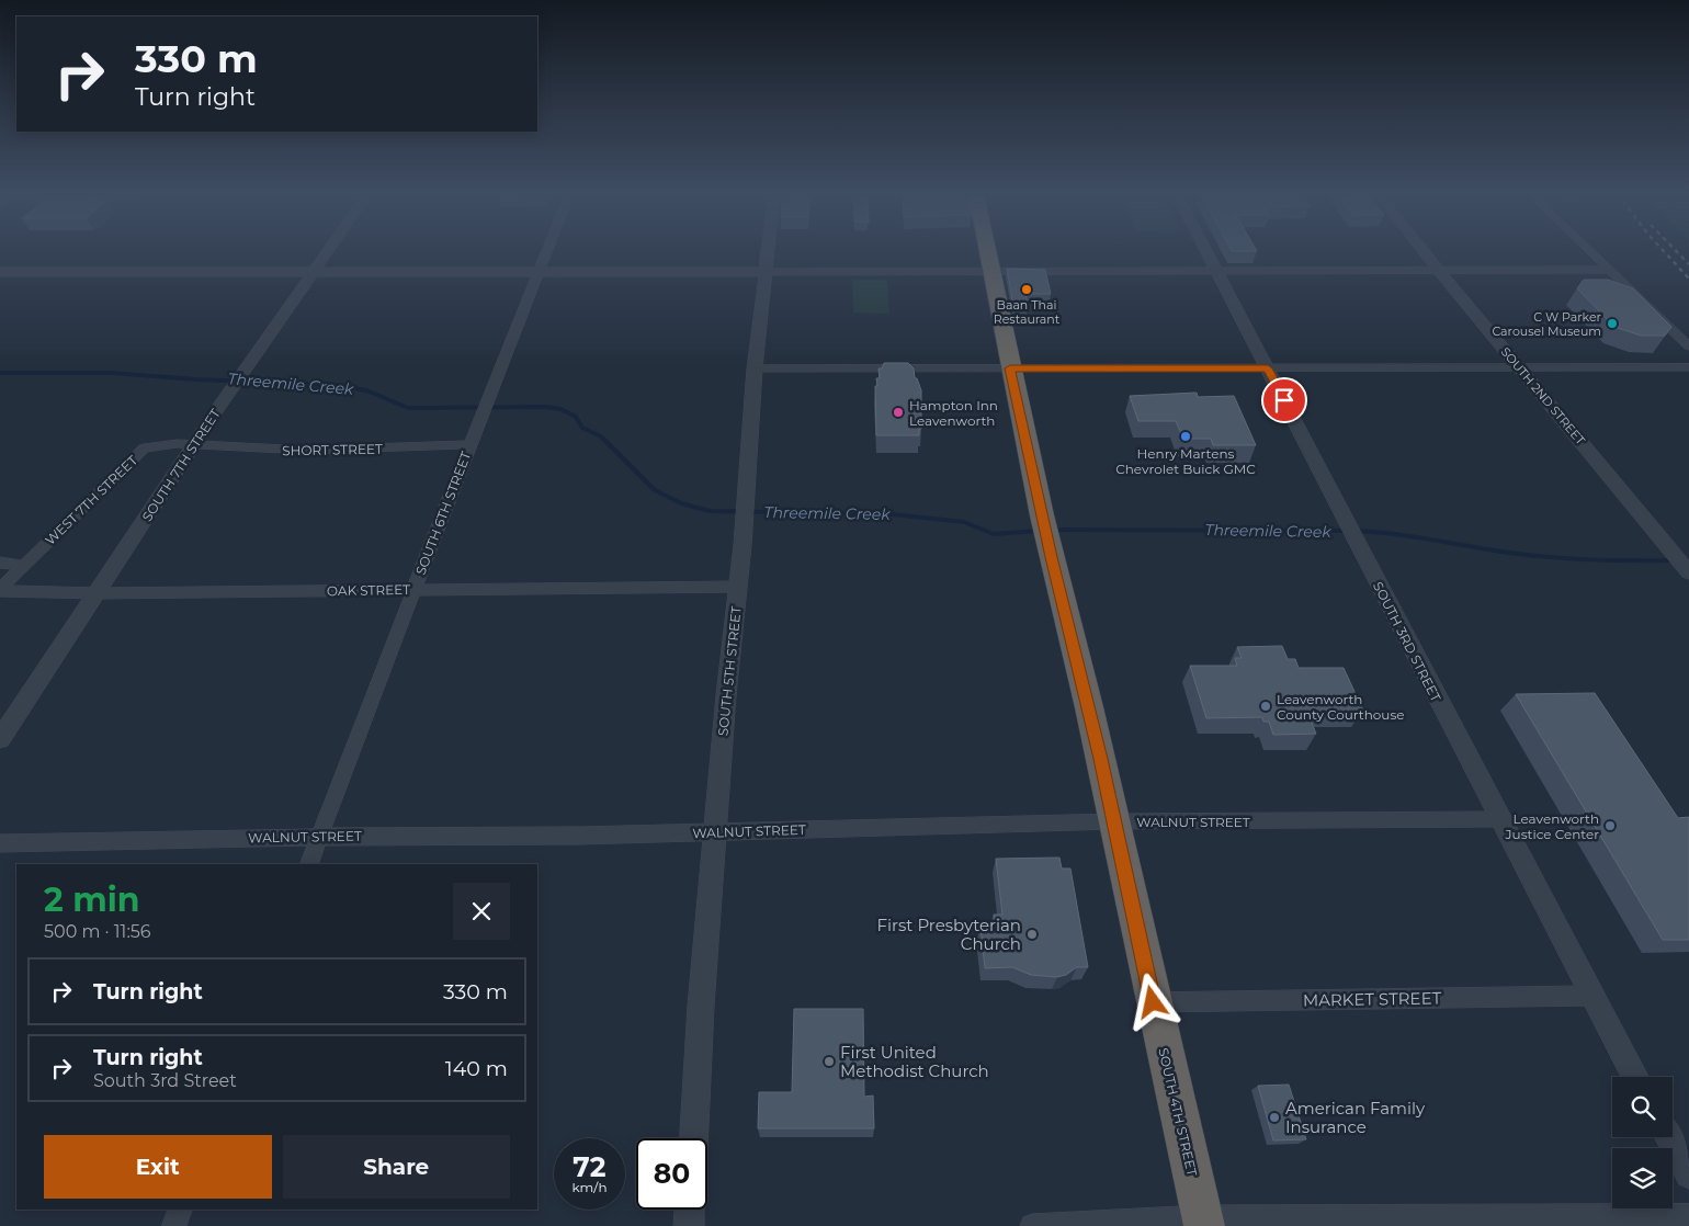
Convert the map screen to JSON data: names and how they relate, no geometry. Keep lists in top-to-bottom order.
{
  "streets": {
    "highway": ["SOUTH 4TH STREET"],
    "street": [
      "SOUTH 2ND STREET",
      "SHORT STREET",
      "SOUTH 7TH STREET",
      "WEST 7TH STREET",
      "SOUTH 6TH STREET",
      "OAK STREET",
      "SOUTH 3RD STREET",
      "SOUTH 5TH STREET",
      "WALNUT STREET",
      "MARKET STREET"
    ]
  },
  "crossings": [
    ["SHORT STREET", "SOUTH 7TH STREET"],
    ["SHORT STREET", "WEST 7TH STREET"],
    ["SHORT STREET", "SOUTH 6TH STREET"],
    ["SOUTH 7TH STREET", "WEST 7TH STREET"],
    ["SOUTH 7TH STREET", "OAK STREET"],
    ["WEST 7TH STREET", "OAK STREET"],
    ["SOUTH 6TH STREET", "OAK STREET"],
    ["SOUTH 6TH STREET", "WALNUT STREET"],
    ["OAK STREET", "SOUTH 5TH STREET"],
    ["SOUTH 3RD STREET", "WALNUT STREET"],
    ["SOUTH 3RD STREET", "MARKET STREET"],
    ["SOUTH 5TH STREET", "WALNUT STREET"],
    ["WALNUT STREET", "SOUTH 4TH STREET"],
    ["MARKET STREET", "SOUTH 4TH STREET"]
  ],
  "water": ["Threemile Creek"],
  "places": [
    "Baan Thai Restaurant",
    "C W Parker Carousel Museum",
    "Hampton Inn Leavenworth",
    "Henry Martens Chevrolet Buick GMC",
    "Leavenworth County Courthouse",
    "Leavenworth Justice Center",
    "First Presbyterian Church",
    "First United Methodist Church",
    "American Family Insurance"
  ],
  "page": {
    "turn": ["330 m", "Turn right"],
    "heading": ["2 min", "500 m · 11:56"],
    "list": [
      {
        "name": "Turn right",
        "value": "330 m"
      },
      {
        "name": "Turn right",
        "note": "South 3rd Street",
        "value": "140 m"
      }
    ],
    "buttons": ["Exit", "Share"],
    "speed": "72 km/h",
    "limit": "80"
  }
}
